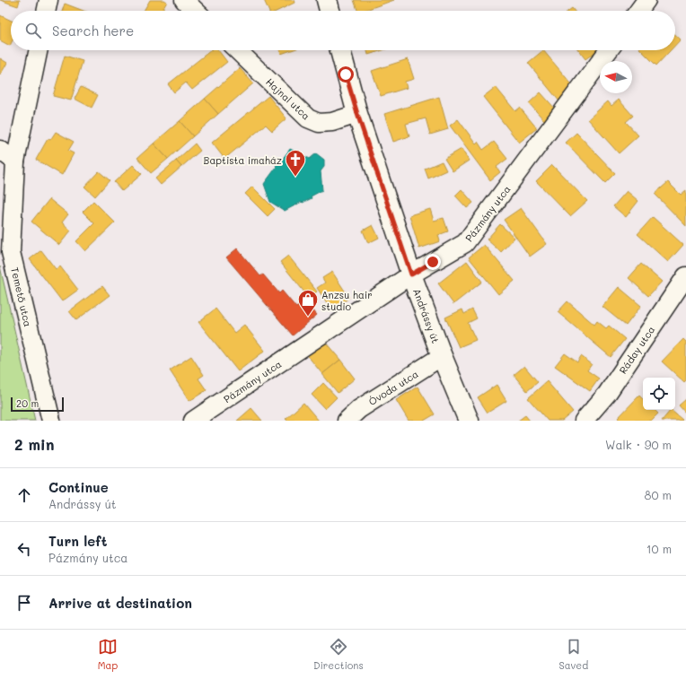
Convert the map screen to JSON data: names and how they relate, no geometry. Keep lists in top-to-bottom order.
{
  "streets": {
    "main road": ["Andrássy út"],
    "street": [
      "Hajnal utca",
      "Pázmány utca",
      "Temető utca",
      "Ráday utca",
      "Óvoda utca"
    ]
  },
  "crossings": [
    ["Hajnal utca", "Andrássy út"],
    ["Pázmány utca", "Andrássy út"],
    ["Andrássy út", "Óvoda utca"]
  ],
  "places": {
    "church": ["Baptista imaház"],
    "shop": ["Anzsu hair studio"]
  },
  "scale_bar": "20 m",
  "north": "left",
  "page": {
    "search": "Search here",
    "scale": "20 m",
    "heading": ["2 min", "Walk · 90 m"],
    "list": [
      ["Continue", "Andrássy út", "80 m"],
      ["Turn left", "Pázmány utca", "10 m"],
      "Arrive at destination"
    ],
    "nav": ["Map", "Directions", "Saved"]
  }
}
